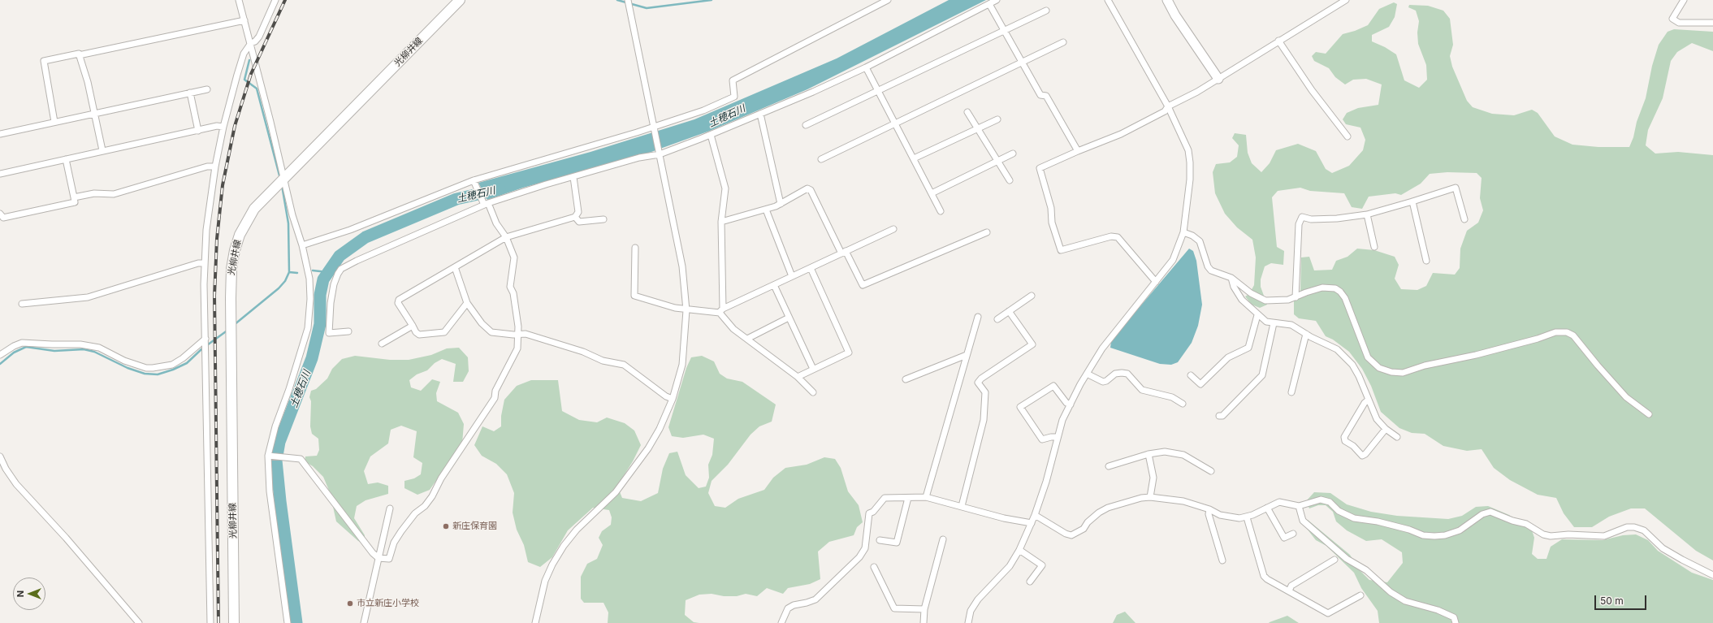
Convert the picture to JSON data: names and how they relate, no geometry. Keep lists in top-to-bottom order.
{
  "streets": {
    "main road": ["光柳井線"]
  },
  "water": ["土穂石川"],
  "places": ["新庄保育園", "市立新庄小学校"],
  "scale_bar": "50 m",
  "north": "left"
}
